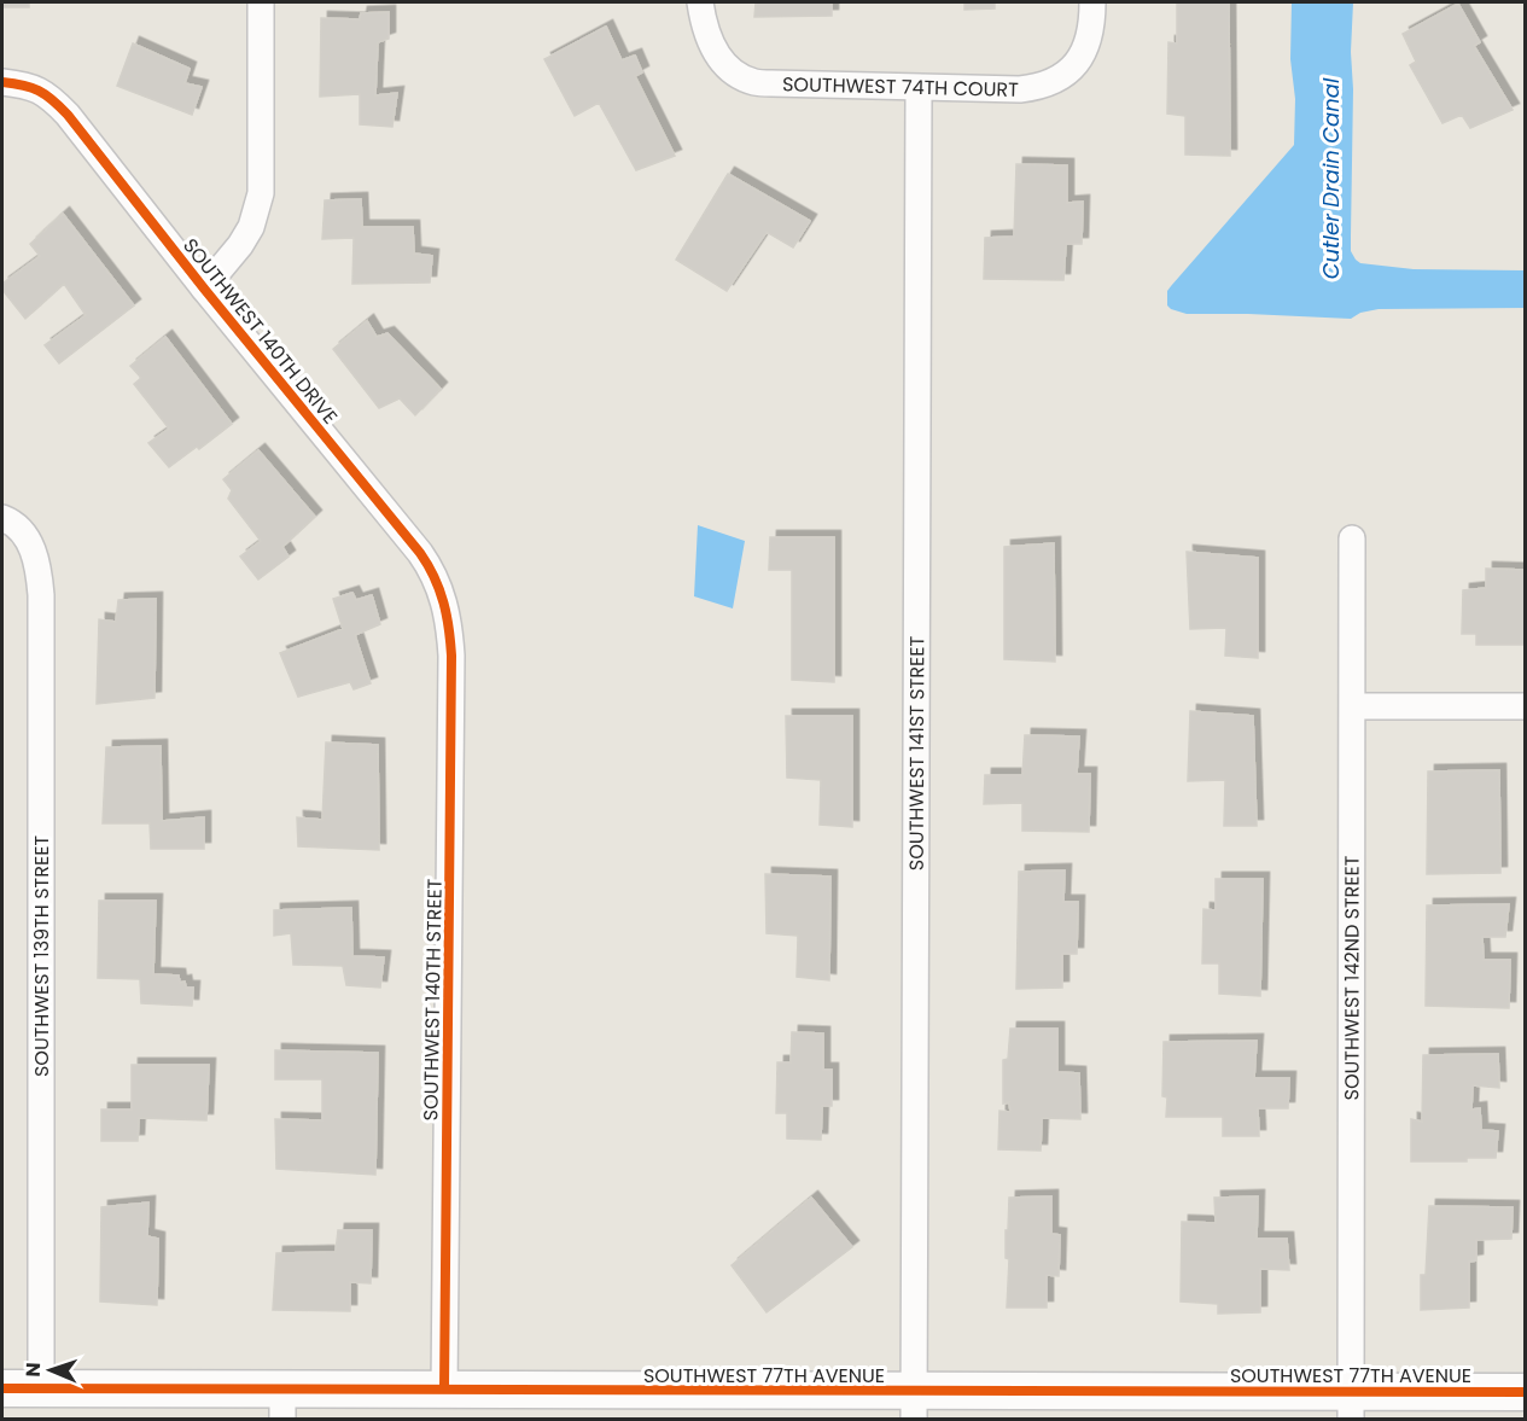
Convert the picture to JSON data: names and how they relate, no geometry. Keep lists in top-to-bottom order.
{
  "streets": {
    "street": [
      "SOUTHWEST 74TH COURT",
      "SOUTHWEST 140TH DRIVE",
      "SOUTHWEST 141ST STREET",
      "SOUTHWEST 139TH STREET",
      "SOUTHWEST 142ND STREET",
      "SOUTHWEST 140TH STREET",
      "SOUTHWEST 77TH AVENUE"
    ]
  },
  "crossings": [
    ["SOUTHWEST 74TH COURT", "SOUTHWEST 141ST STREET"],
    ["SOUTHWEST 140TH DRIVE", "SOUTHWEST 140TH STREET"],
    ["SOUTHWEST 141ST STREET", "SOUTHWEST 77TH AVENUE"],
    ["SOUTHWEST 139TH STREET", "SOUTHWEST 77TH AVENUE"],
    ["SOUTHWEST 142ND STREET", "SOUTHWEST 77TH AVENUE"],
    ["SOUTHWEST 140TH STREET", "SOUTHWEST 77TH AVENUE"]
  ],
  "water": ["Cutler Drain Canal"],
  "north": "left"
}
